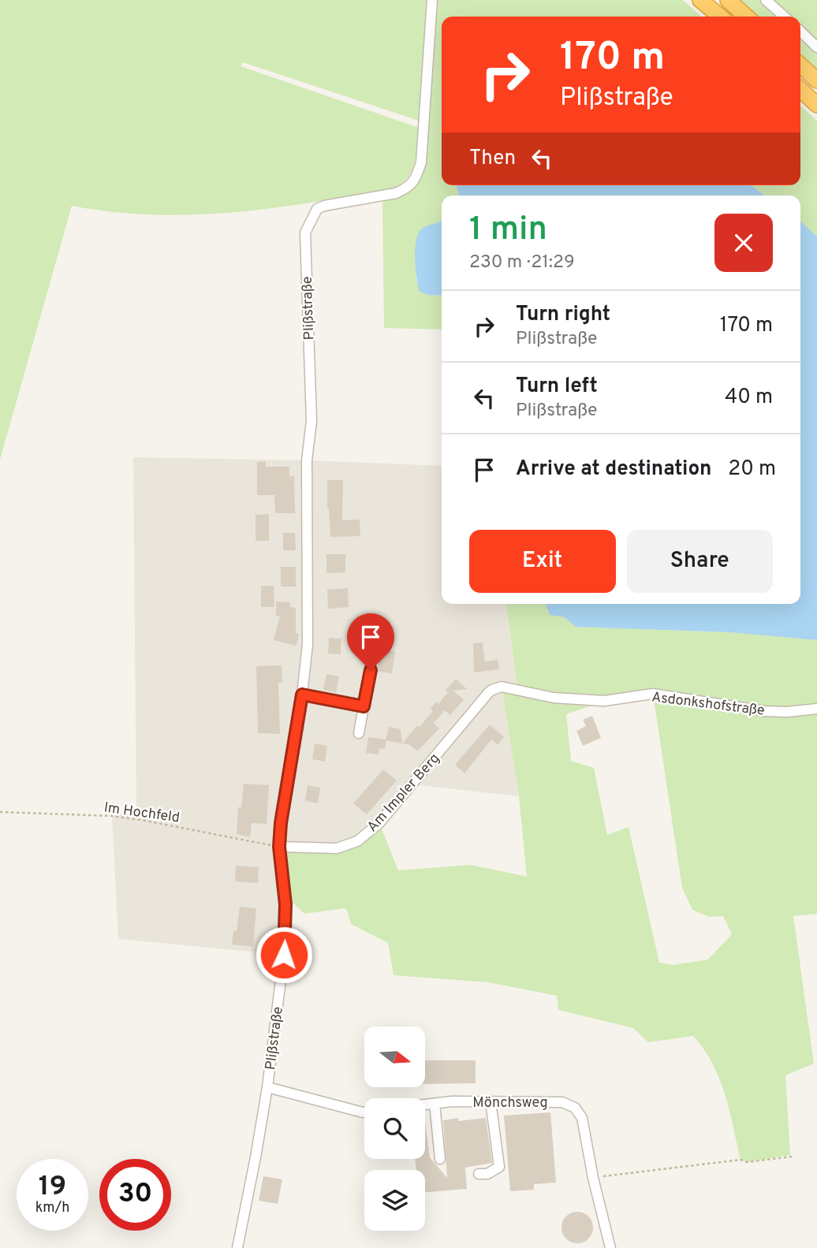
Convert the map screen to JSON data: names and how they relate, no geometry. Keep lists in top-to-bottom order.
{
  "streets": {
    "street": [
      "Plißstraße",
      "Asdonkshofstraße",
      "Am Impler Berg",
      "Mönchsweg"
    ],
    "path": ["Im Hochfeld"]
  },
  "crossings": [
    ["Plißstraße", "Am Impler Berg"],
    ["Plißstraße", "Im Hochfeld"],
    ["Asdonkshofstraße", "Am Impler Berg"],
    ["Am Impler Berg", "Im Hochfeld"]
  ],
  "north": "right",
  "page": {
    "turn": ["170 m", "Plißstraße"],
    "then": "Then",
    "heading": ["1 min", "230 m · 21:29"],
    "list": [
      {
        "name": "Turn right",
        "note": "Plißstraße",
        "value": "170 m"
      },
      {
        "name": "Turn left",
        "note": "Plißstraße",
        "value": "40 m"
      },
      {
        "name": "Arrive at destination",
        "value": "20 m"
      }
    ],
    "buttons": ["Exit", "Share"],
    "speed": "19 km/h",
    "limit": "30"
  }
}
